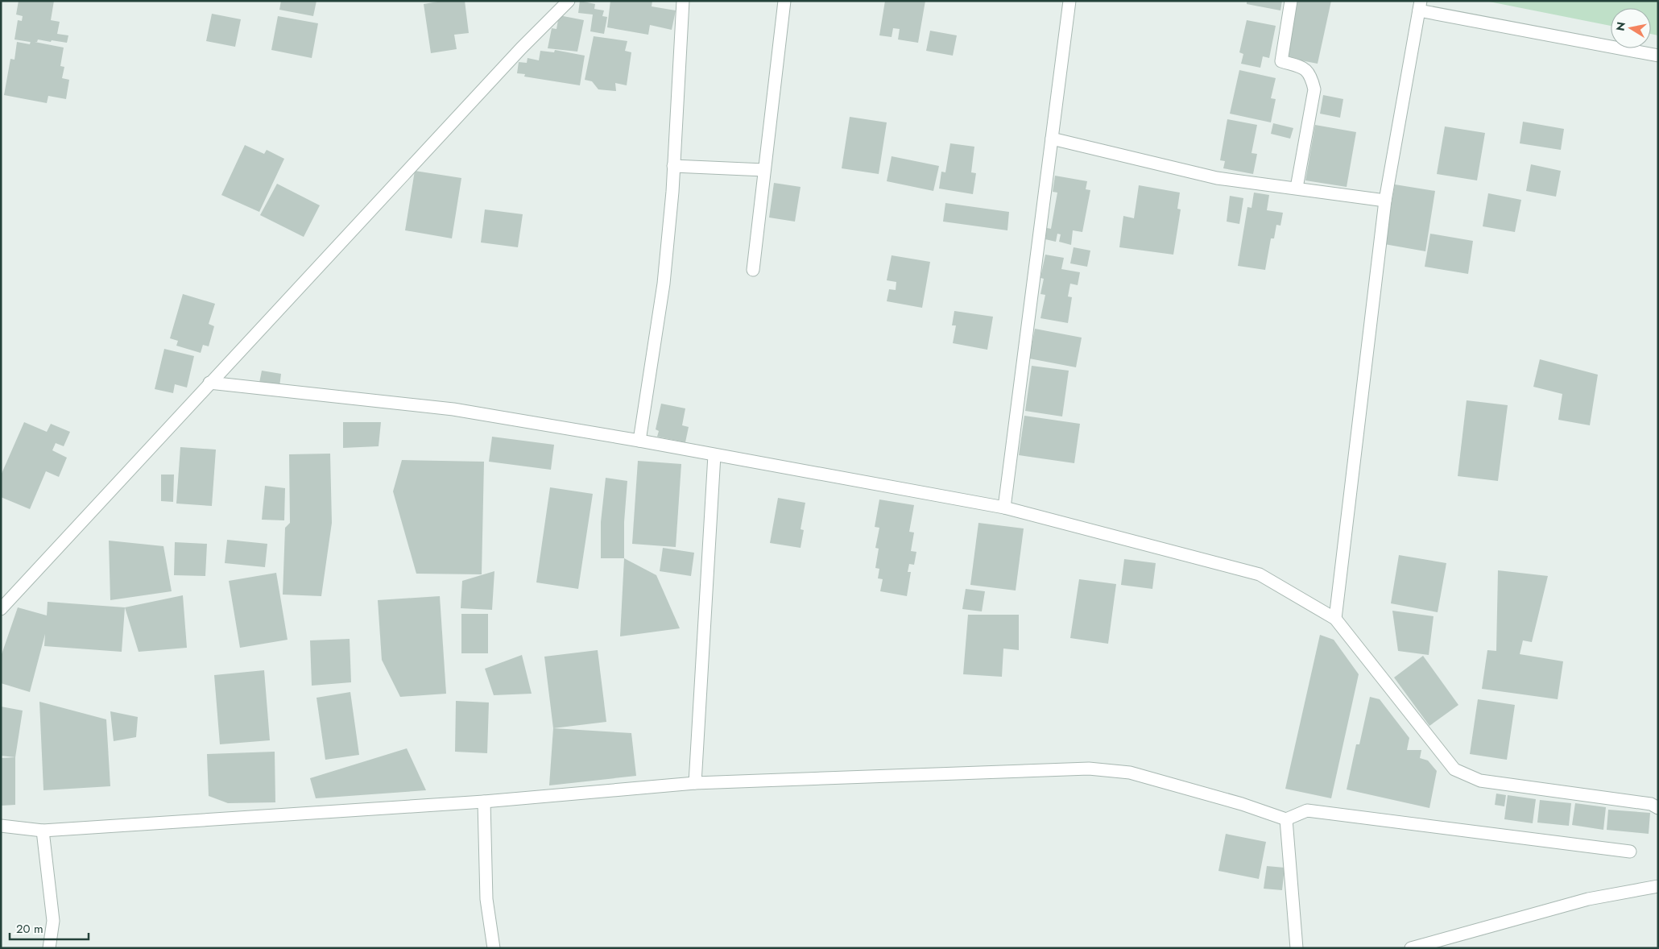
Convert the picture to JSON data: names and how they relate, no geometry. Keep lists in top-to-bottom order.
{
  "scale_bar": "20 m",
  "north": "left"
}
